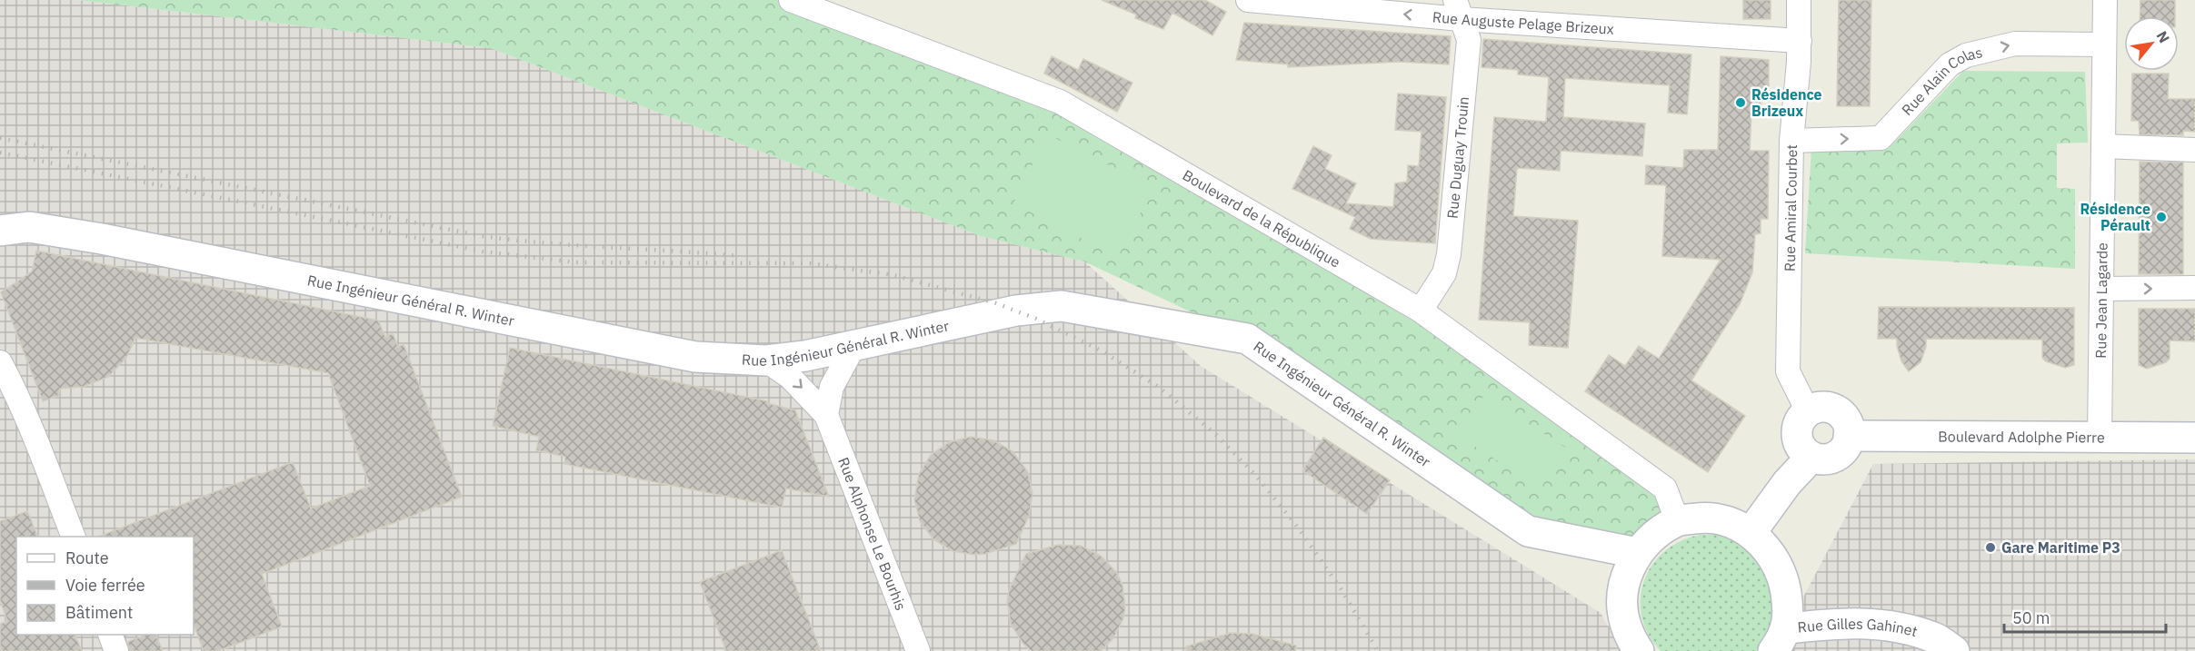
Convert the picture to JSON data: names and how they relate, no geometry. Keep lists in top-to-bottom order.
{
  "streets": {
    "street": [
      "Rue Auguste Pelage Brizeux",
      "Rue Alain Colas",
      "Rue Duguay Trouin",
      "Rue Amiral Courbet",
      "Boulevard de la République",
      "Rue Ingénieur Général R. Winter",
      "Rue Jean Lagarde",
      "Boulevard Adolphe Pierre",
      "Rue Alphonse Le Bourhis",
      "Rue Gilles Gahinet"
    ]
  },
  "crossings": [
    ["Rue Auguste Pelage Brizeux", "Rue Duguay Trouin"],
    ["Rue Auguste Pelage Brizeux", "Rue Amiral Courbet"],
    ["Rue Alain Colas", "Rue Amiral Courbet"],
    ["Rue Alain Colas", "Rue Jean Lagarde"],
    ["Rue Duguay Trouin", "Boulevard de la République"],
    ["Rue Amiral Courbet", "Boulevard Adolphe Pierre"],
    ["Rue Ingénieur Général R. Winter", "Rue Alphonse Le Bourhis"],
    ["Rue Jean Lagarde", "Boulevard Adolphe Pierre"]
  ],
  "one_way": ["Rue Auguste Pelage Brizeux", "Rue Alain Colas"],
  "places": ["Résidence Brizeux", "Résidence Pérault", "Gare Maritime P3"],
  "legend": ["Route", "Voie ferrée", "Bâtiment"],
  "scale_bar": "50 m",
  "north": "top right"
}
